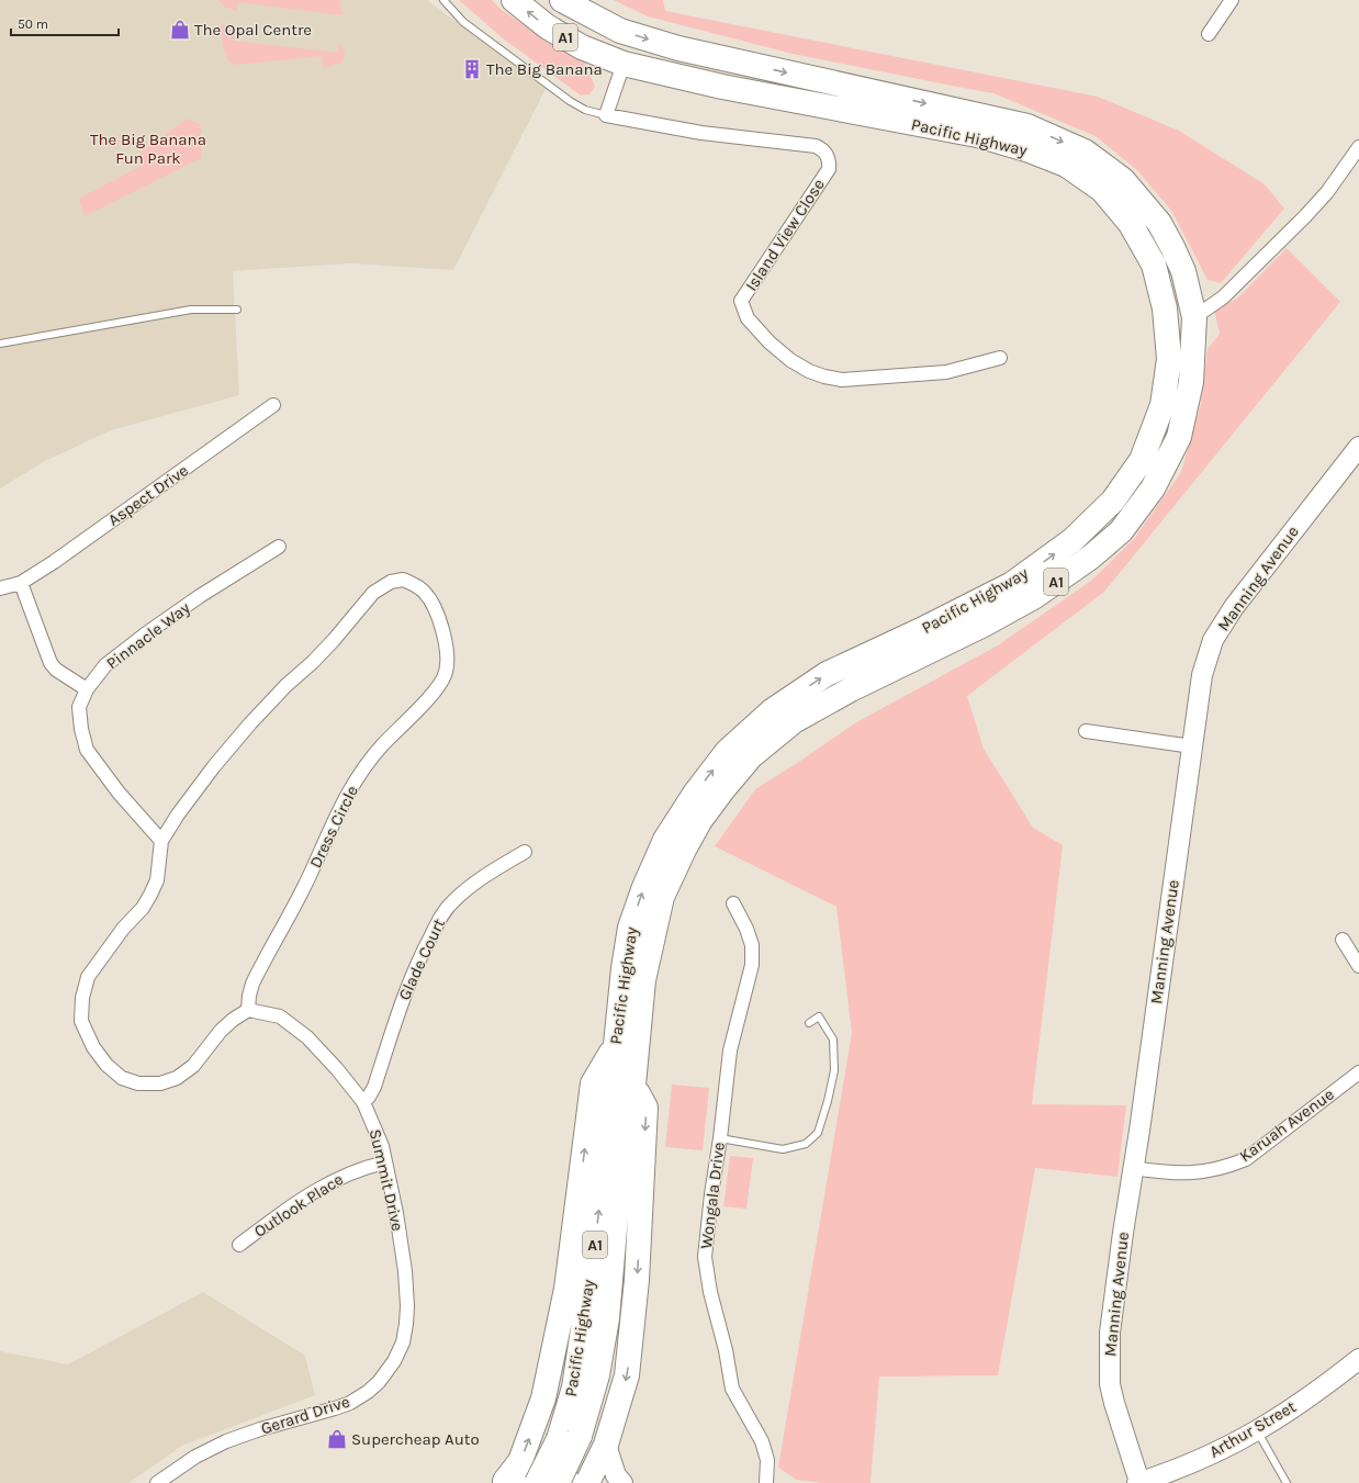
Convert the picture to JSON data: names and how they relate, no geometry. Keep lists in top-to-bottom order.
{
  "streets": {
    "highway": ["A1", "Pacific Highway"],
    "street": [
      "Island View Close",
      "Aspect Drive",
      "Manning Avenue",
      "Pinnacle Way",
      "Dress Circle",
      "Glade Court",
      "Karuah Avenue",
      "Summit Drive",
      "Wongala Drive",
      "Outlook Place",
      "Gerard Drive",
      "Arthur Street"
    ]
  },
  "crossings": [
    ["Manning Avenue", "Karuah Avenue"],
    ["Manning Avenue", "Arthur Street"],
    ["Pinnacle Way", "Dress Circle"],
    ["Dress Circle", "Summit Drive"],
    ["Glade Court", "Summit Drive"],
    ["Summit Drive", "Outlook Place"],
    ["Summit Drive", "Gerard Drive"]
  ],
  "parks": ["The Big Banana Fun Park"],
  "places": {
    "shop": ["The Opal Centre", "Supercheap Auto"],
    "building": ["The Big Banana"]
  },
  "scale_bar": "50 m"
}
